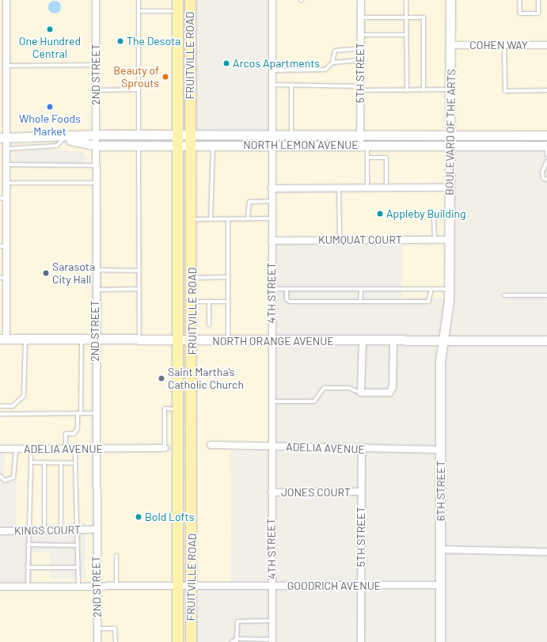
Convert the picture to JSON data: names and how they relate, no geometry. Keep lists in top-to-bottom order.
{
  "streets": {
    "main road": ["FRUITVILLE ROAD"],
    "street": [
      "COHEN WAY",
      "5TH STREET",
      "2ND STREET",
      "BOULEVARD OF THE ARTS",
      "NORTH LEMON AVENUE",
      "KUMQUAT COURT",
      "4TH STREET",
      "NORTH ORANGE AVENUE",
      "ADELIA AVENUE",
      "6TH STREET",
      "JONES COURT",
      "KINGS COURT",
      "GOODRICH AVENUE"
    ]
  },
  "crossings": [
    ["COHEN WAY", "BOULEVARD OF THE ARTS"],
    ["FRUITVILLE ROAD", "NORTH LEMON AVENUE"],
    ["FRUITVILLE ROAD", "NORTH ORANGE AVENUE"],
    ["FRUITVILLE ROAD", "GOODRICH AVENUE"],
    ["5TH STREET", "NORTH LEMON AVENUE"],
    ["5TH STREET", "ADELIA AVENUE"],
    ["5TH STREET", "JONES COURT"],
    ["5TH STREET", "GOODRICH AVENUE"],
    ["2ND STREET", "NORTH ORANGE AVENUE"],
    ["2ND STREET", "ADELIA AVENUE"],
    ["2ND STREET", "KINGS COURT"],
    ["2ND STREET", "GOODRICH AVENUE"],
    ["BOULEVARD OF THE ARTS", "NORTH LEMON AVENUE"],
    ["BOULEVARD OF THE ARTS", "KUMQUAT COURT"],
    ["BOULEVARD OF THE ARTS", "NORTH ORANGE AVENUE"],
    ["BOULEVARD OF THE ARTS", "6TH STREET"],
    ["NORTH LEMON AVENUE", "4TH STREET"],
    ["KUMQUAT COURT", "4TH STREET"],
    ["4TH STREET", "NORTH ORANGE AVENUE"],
    ["4TH STREET", "ADELIA AVENUE"],
    ["4TH STREET", "JONES COURT"],
    ["4TH STREET", "GOODRICH AVENUE"],
    ["NORTH ORANGE AVENUE", "6TH STREET"],
    ["ADELIA AVENUE", "6TH STREET"],
    ["6TH STREET", "GOODRICH AVENUE"]
  ],
  "places": [
    "One Hundred Central",
    "The Desota",
    "Arcos Apartments",
    "Beauty of Sprouts",
    "Whole Foods Market",
    "Appleby Building",
    "Sarasota City Hall",
    "Saint Martha’s Catholic Church",
    "Bold Lofts"
  ]
}
